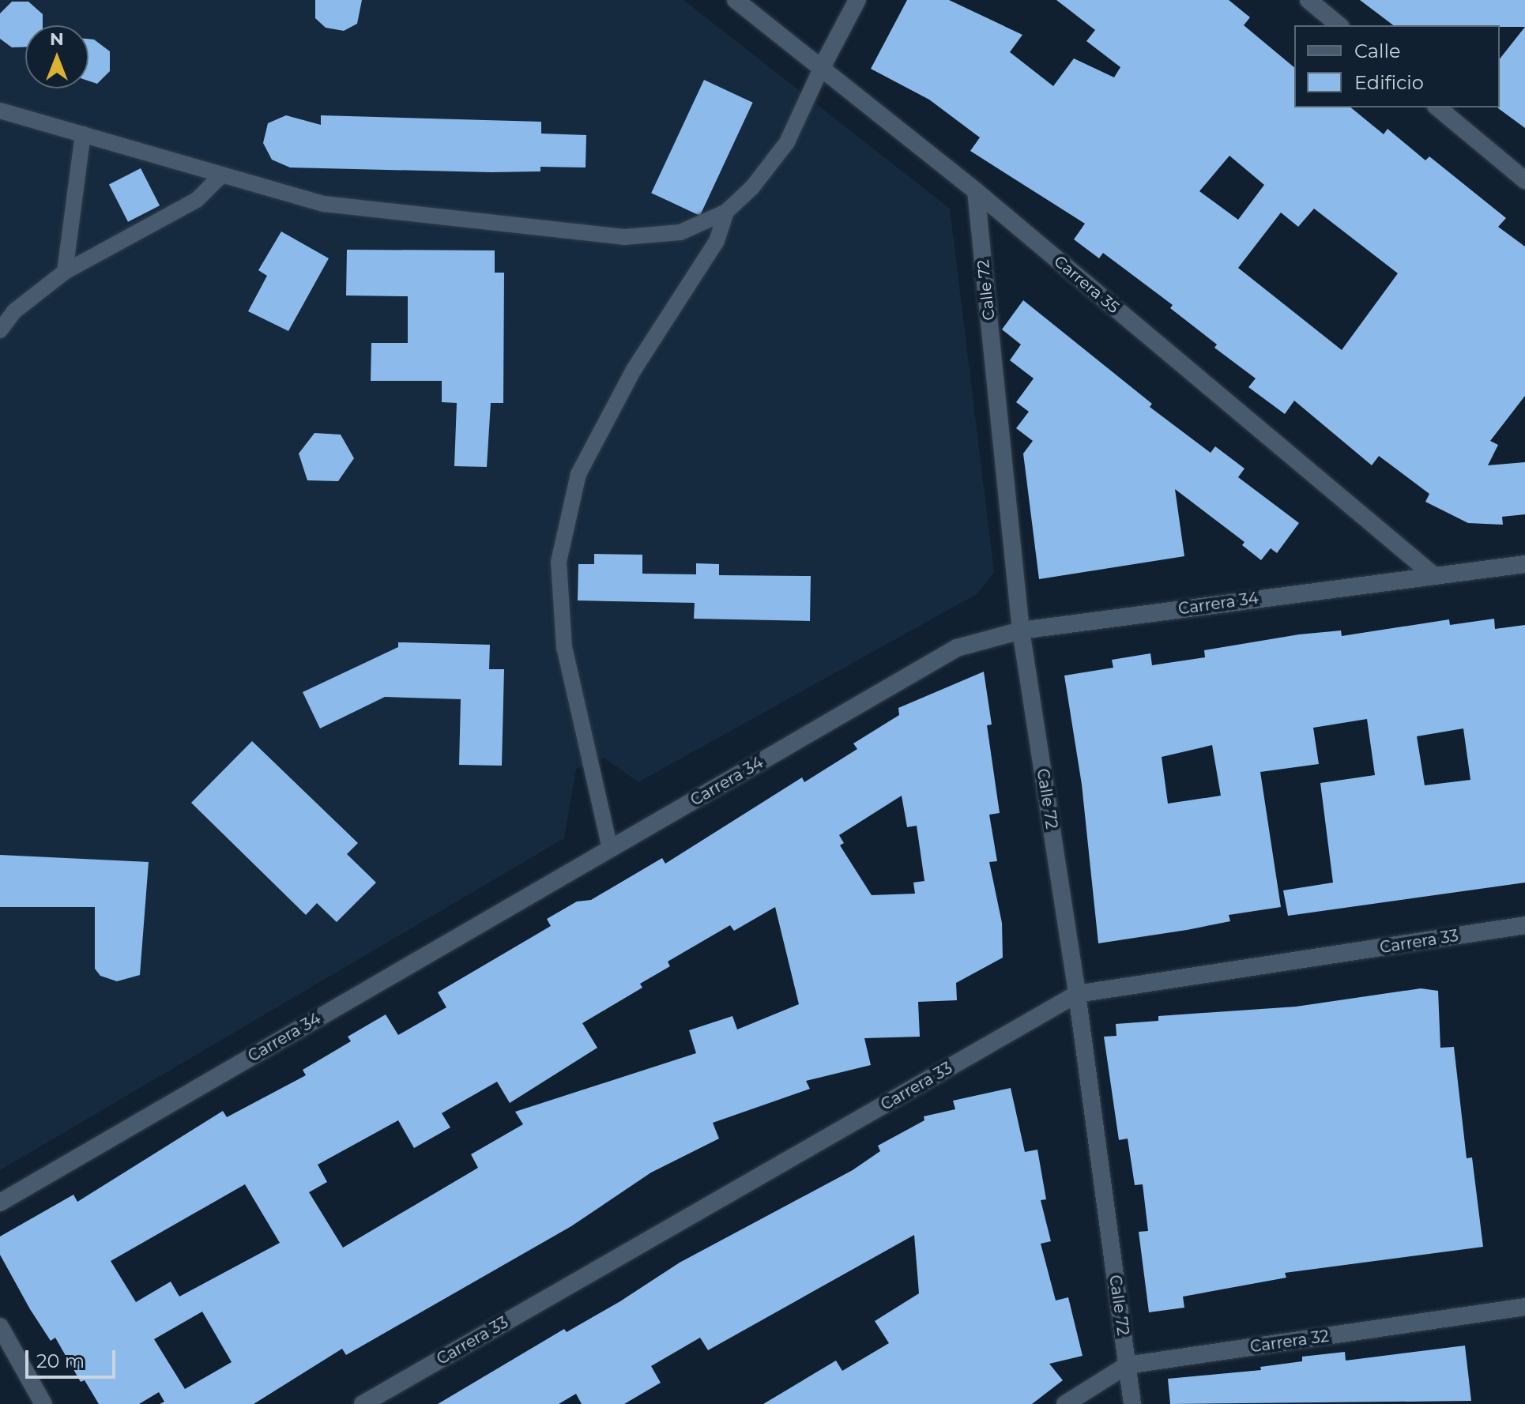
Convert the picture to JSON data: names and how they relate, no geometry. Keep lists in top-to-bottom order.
{
  "streets": {
    "street": [
      "Carrera 35",
      "Calle 72",
      "Carrera 34",
      "Carrera 33",
      "Carrera 32"
    ]
  },
  "crossings": [
    ["Carrera 35", "Calle 72"],
    ["Carrera 35", "Carrera 34"],
    ["Calle 72", "Carrera 34"],
    ["Calle 72", "Carrera 33"],
    ["Calle 72", "Carrera 32"]
  ],
  "legend": ["Calle", "Edificio"],
  "scale_bar": "20 m",
  "north": "top"
}
